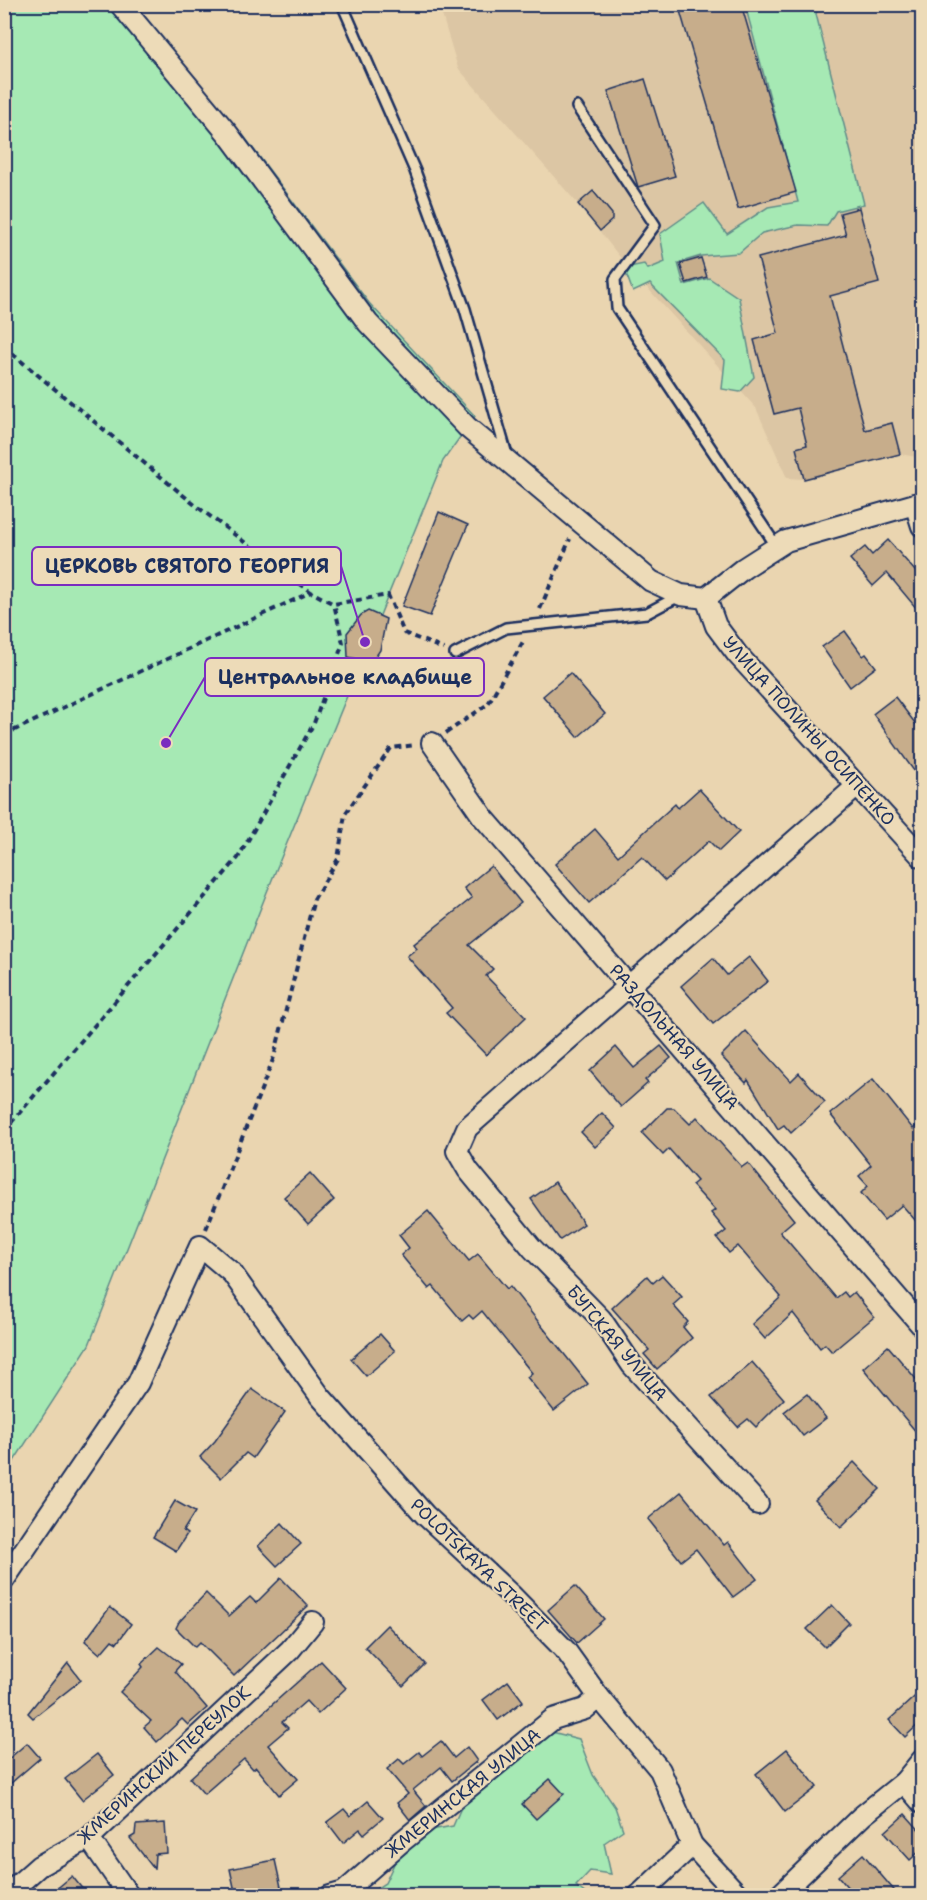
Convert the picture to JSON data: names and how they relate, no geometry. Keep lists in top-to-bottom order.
{
  "streets": {
    "street": [
      "УЛИЦА ПОЛИНЫ ОСИПЕНКО",
      "РАЗДОЛЬНАЯ УЛИЦА",
      "БУГСКАЯ УЛИЦА",
      "POLOTSKAYA STREET",
      "ЖМЕРИНСКИЙ ПЕРЕУЛОК",
      "ЖМЕРИНСКАЯ УЛИЦА"
    ]
  },
  "crossings": [
    ["РАЗДОЛЬНАЯ УЛИЦА", "БУГСКАЯ УЛИЦА"],
    ["POLOTSKAYA STREET", "ЖМЕРИНСКАЯ УЛИЦА"]
  ],
  "places": ["ЦЕРКОВЬ СВЯТОГО ГЕОРГИЯ", "Центральное кладбище"]
}
